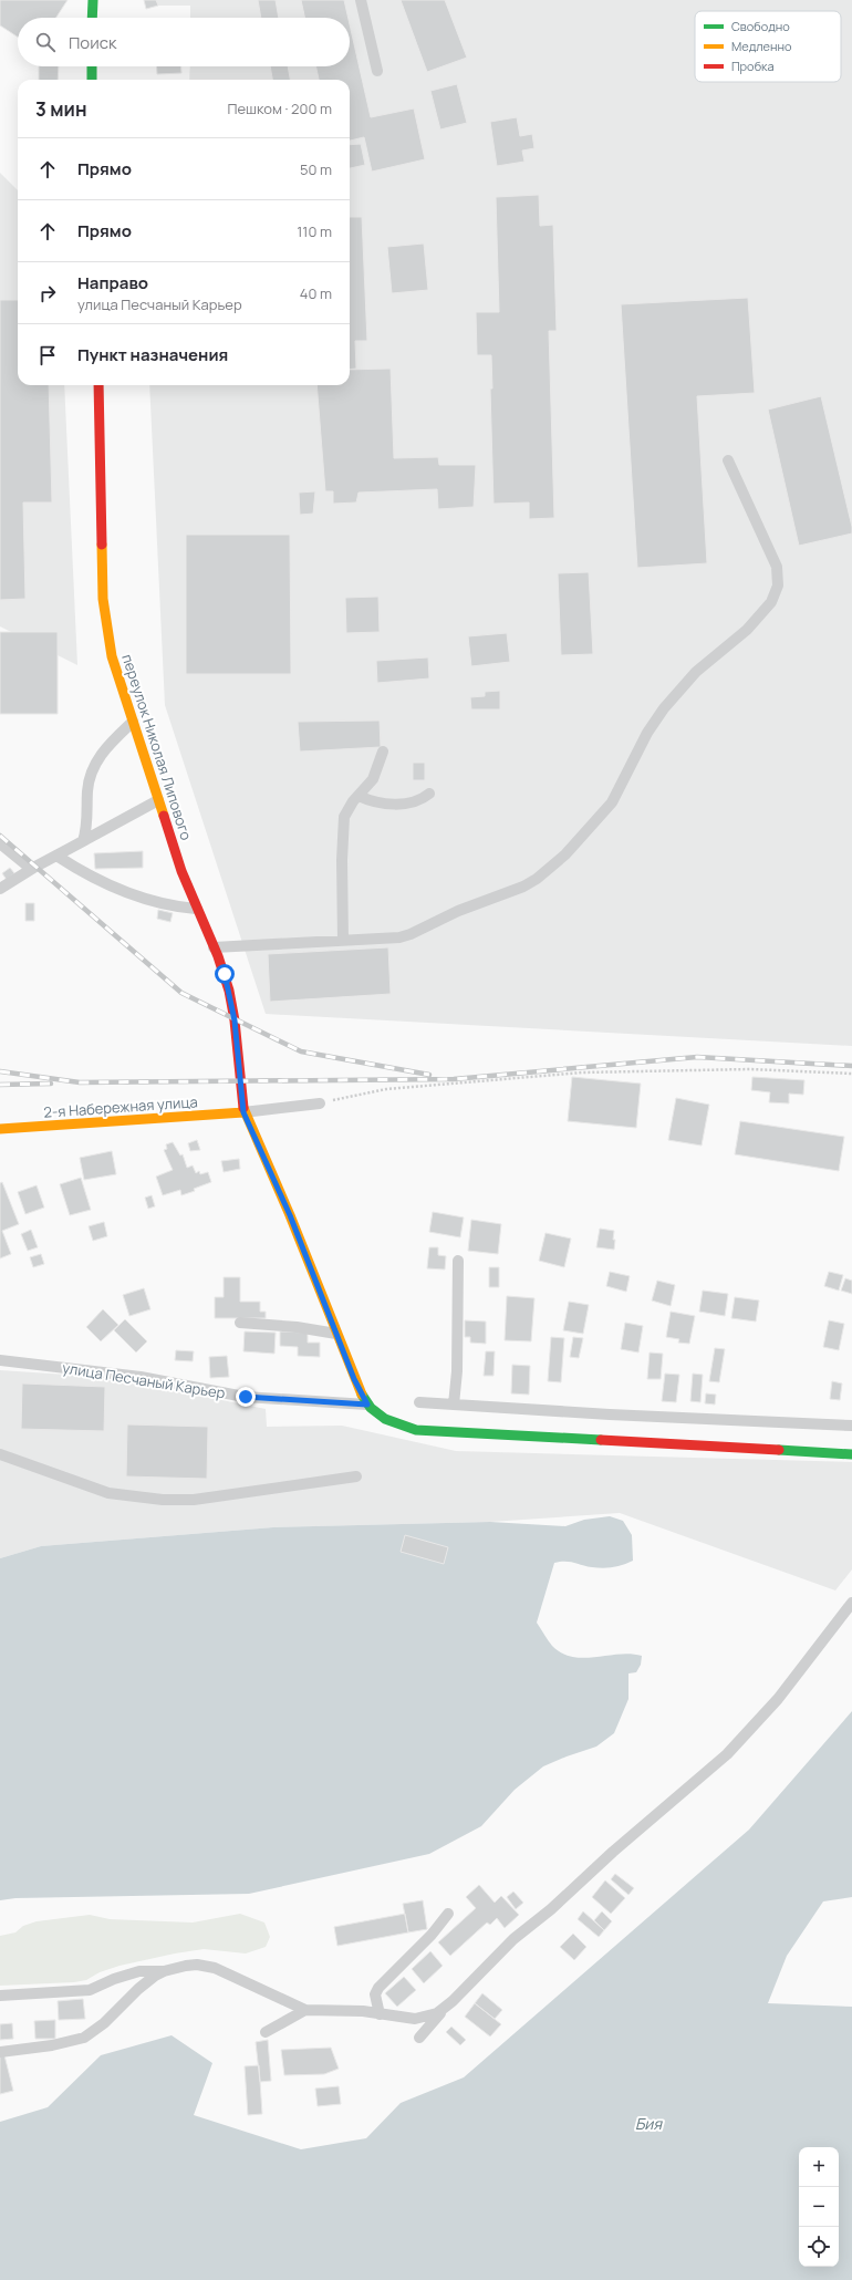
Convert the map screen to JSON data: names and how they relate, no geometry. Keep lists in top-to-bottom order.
{
  "streets": {
    "street": ["переулок Николая Липового", "2-я Набережная улица"],
    "lane": ["улица Песчаный Карьер"]
  },
  "crossings": [
    ["переулок Николая Липового", "2-я Набережная улица"],
    ["переулок Николая Липового", "улица Песчаный Карьер"]
  ],
  "water": ["Бия"],
  "legend": ["Свободно", "Медленно", "Пробка"],
  "page": {
    "search": "Поиск",
    "heading": ["3 мин", "Пешком · 200 m"],
    "list": [
      ["Прямо", "50 m"],
      ["Прямо", "110 m"],
      ["Направо", "улица Песчаный Карьер", "40 m"],
      "Пункт назначения"
    ],
    "map_buttons": ["+", "−"]
  }
}
